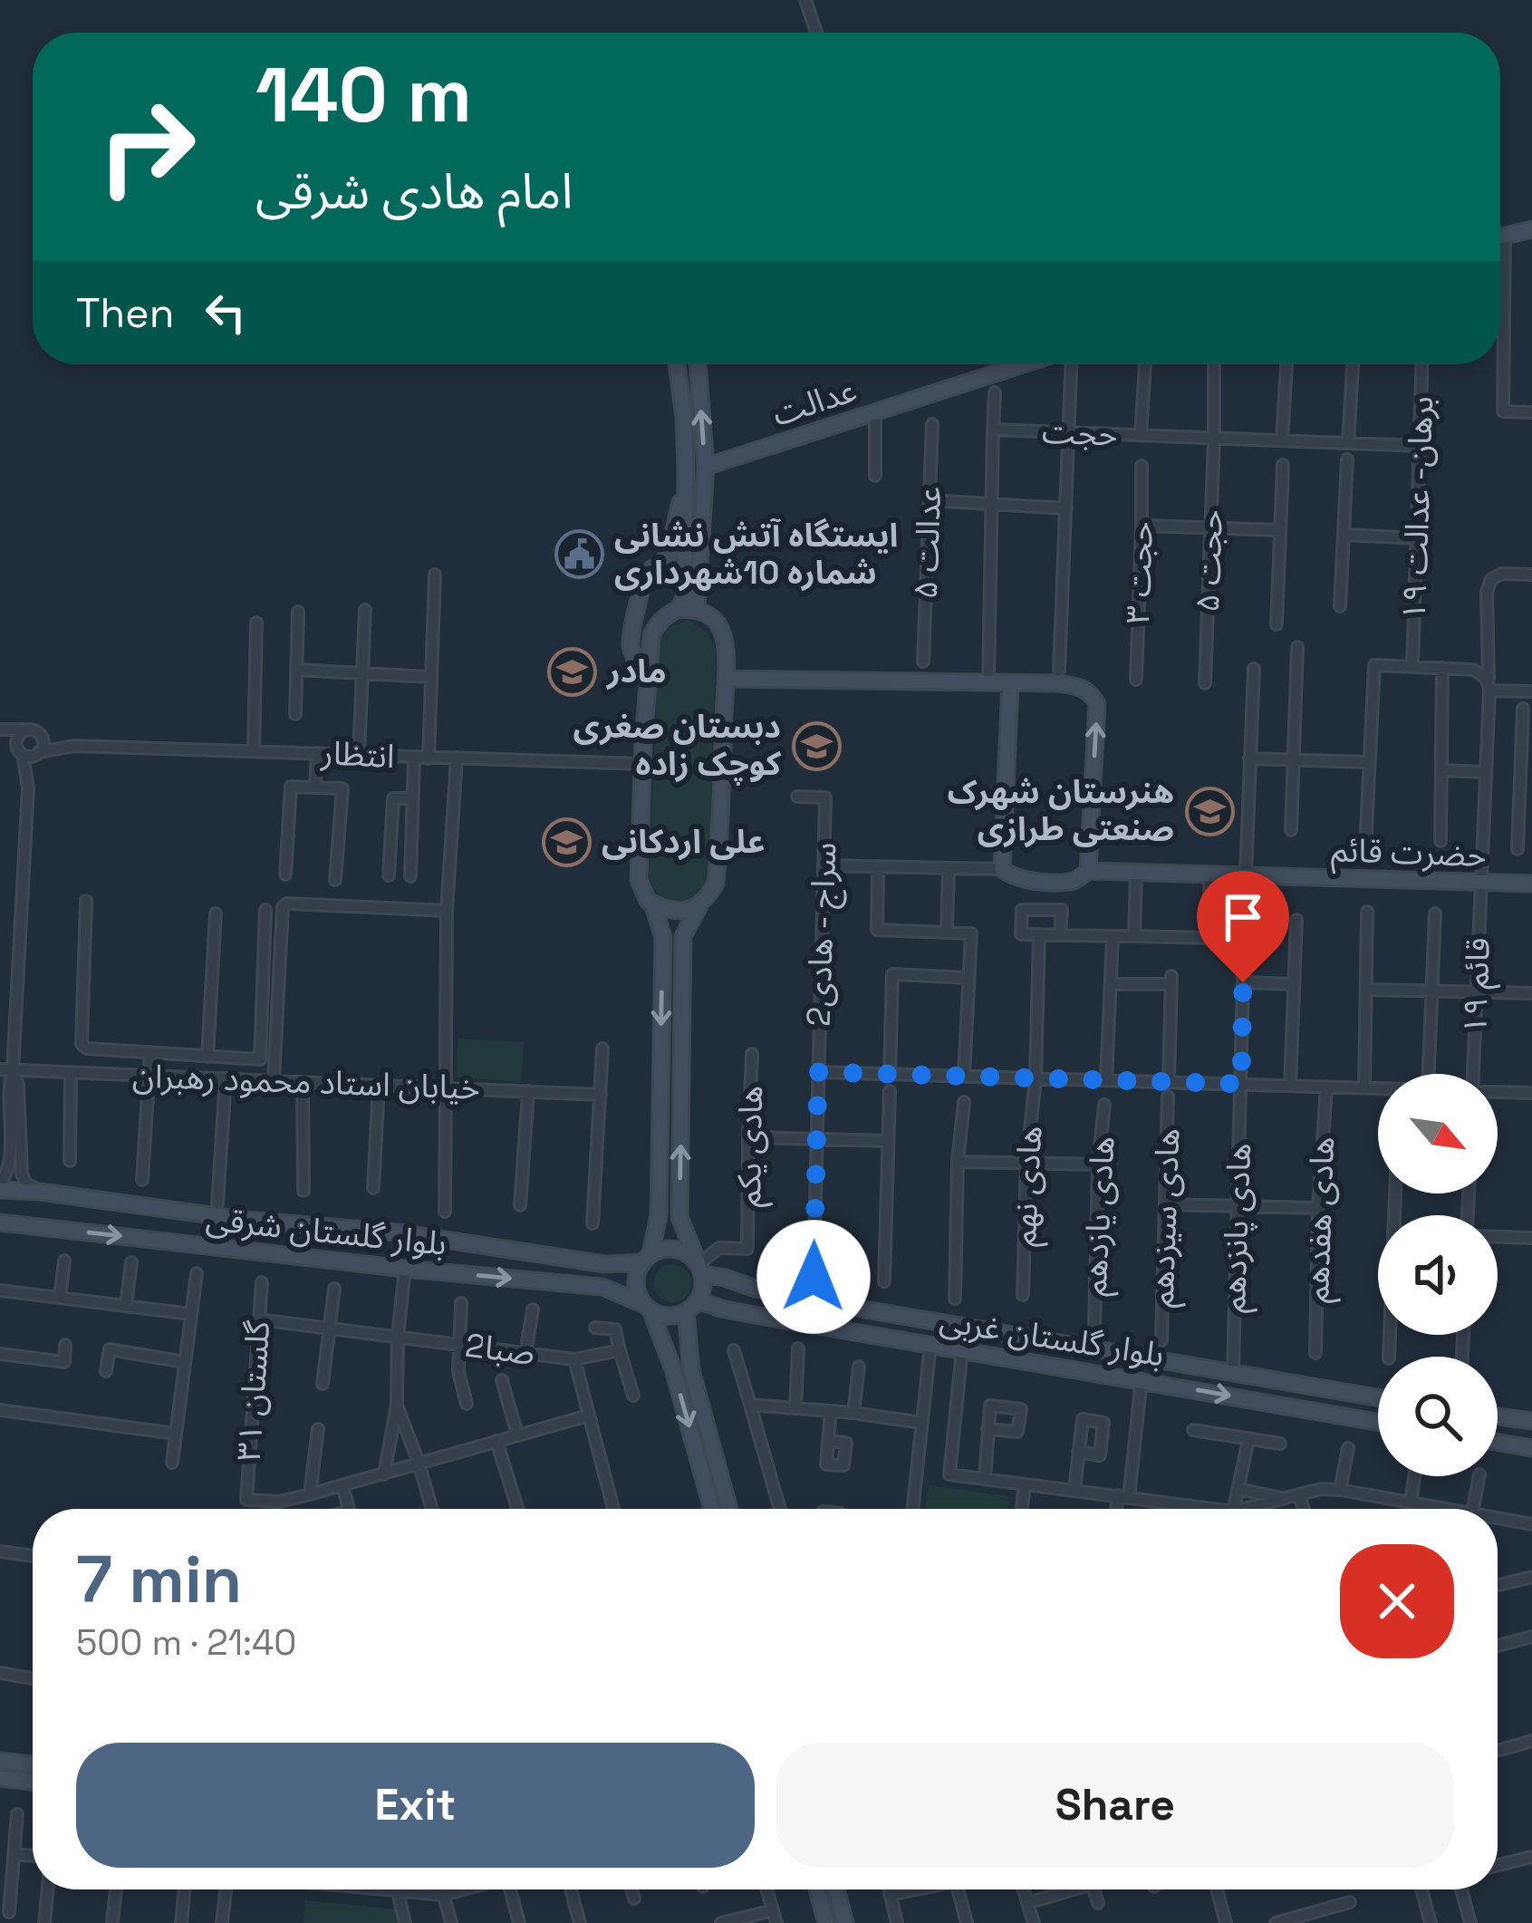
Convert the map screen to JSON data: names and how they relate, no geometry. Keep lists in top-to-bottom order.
{
  "streets": {
    "main road": [
      "عدالت",
      "حضرت قائم",
      "بلوار گلستان شرقی",
      "بلوار گلستان غربی"
    ],
    "street": [
      "حجت",
      "برهان- عدالت ۱۹",
      "عدالت ۵",
      "حجت ۵",
      "حجت ۳",
      "انتظار",
      "سراج - هادی2",
      "قائم ۱۹",
      "خیابان استاد محمود رهبران",
      "هادی یکم",
      "هادی نهم",
      "هادی یازدهم",
      "هادی سیزدهم",
      "هادی هفدهم",
      "هادی پانزدهم",
      "صبا2",
      "گلستان ۳۱"
    ]
  },
  "crossings": [
    ["حجت", "برهان- عدالت ۱۹"],
    ["حجت", "حجت ۵"],
    ["حضرت قائم", "قائم ۱۹"],
    ["حضرت قائم", "هادی پانزدهم"],
    ["هادی یکم", "بلوار گلستان شرقی"],
    ["هادی یکم", "بلوار گلستان غربی"],
    ["هادی پانزدهم", "بلوار گلستان غربی"],
    ["بلوار گلستان شرقی", "بلوار گلستان غربی"],
    ["صبا2", "گلستان ۳۱"]
  ],
  "places": {
    "public building": ["ایستگاه آتش نشانی شماره 10شهرداری"],
    "school or university": [
      "مادر",
      "دبستان صغری کوچک زاده",
      "هنرستان شهرک صنعتی طرازی",
      "علی اردکانی"
    ]
  },
  "north": "bottom right",
  "page": {
    "turn": ["140 m", "امام هادی شرقی"],
    "then": "Then",
    "heading": ["7 min", "500 m · 21:40"],
    "buttons": ["Exit", "Share"]
  }
}
